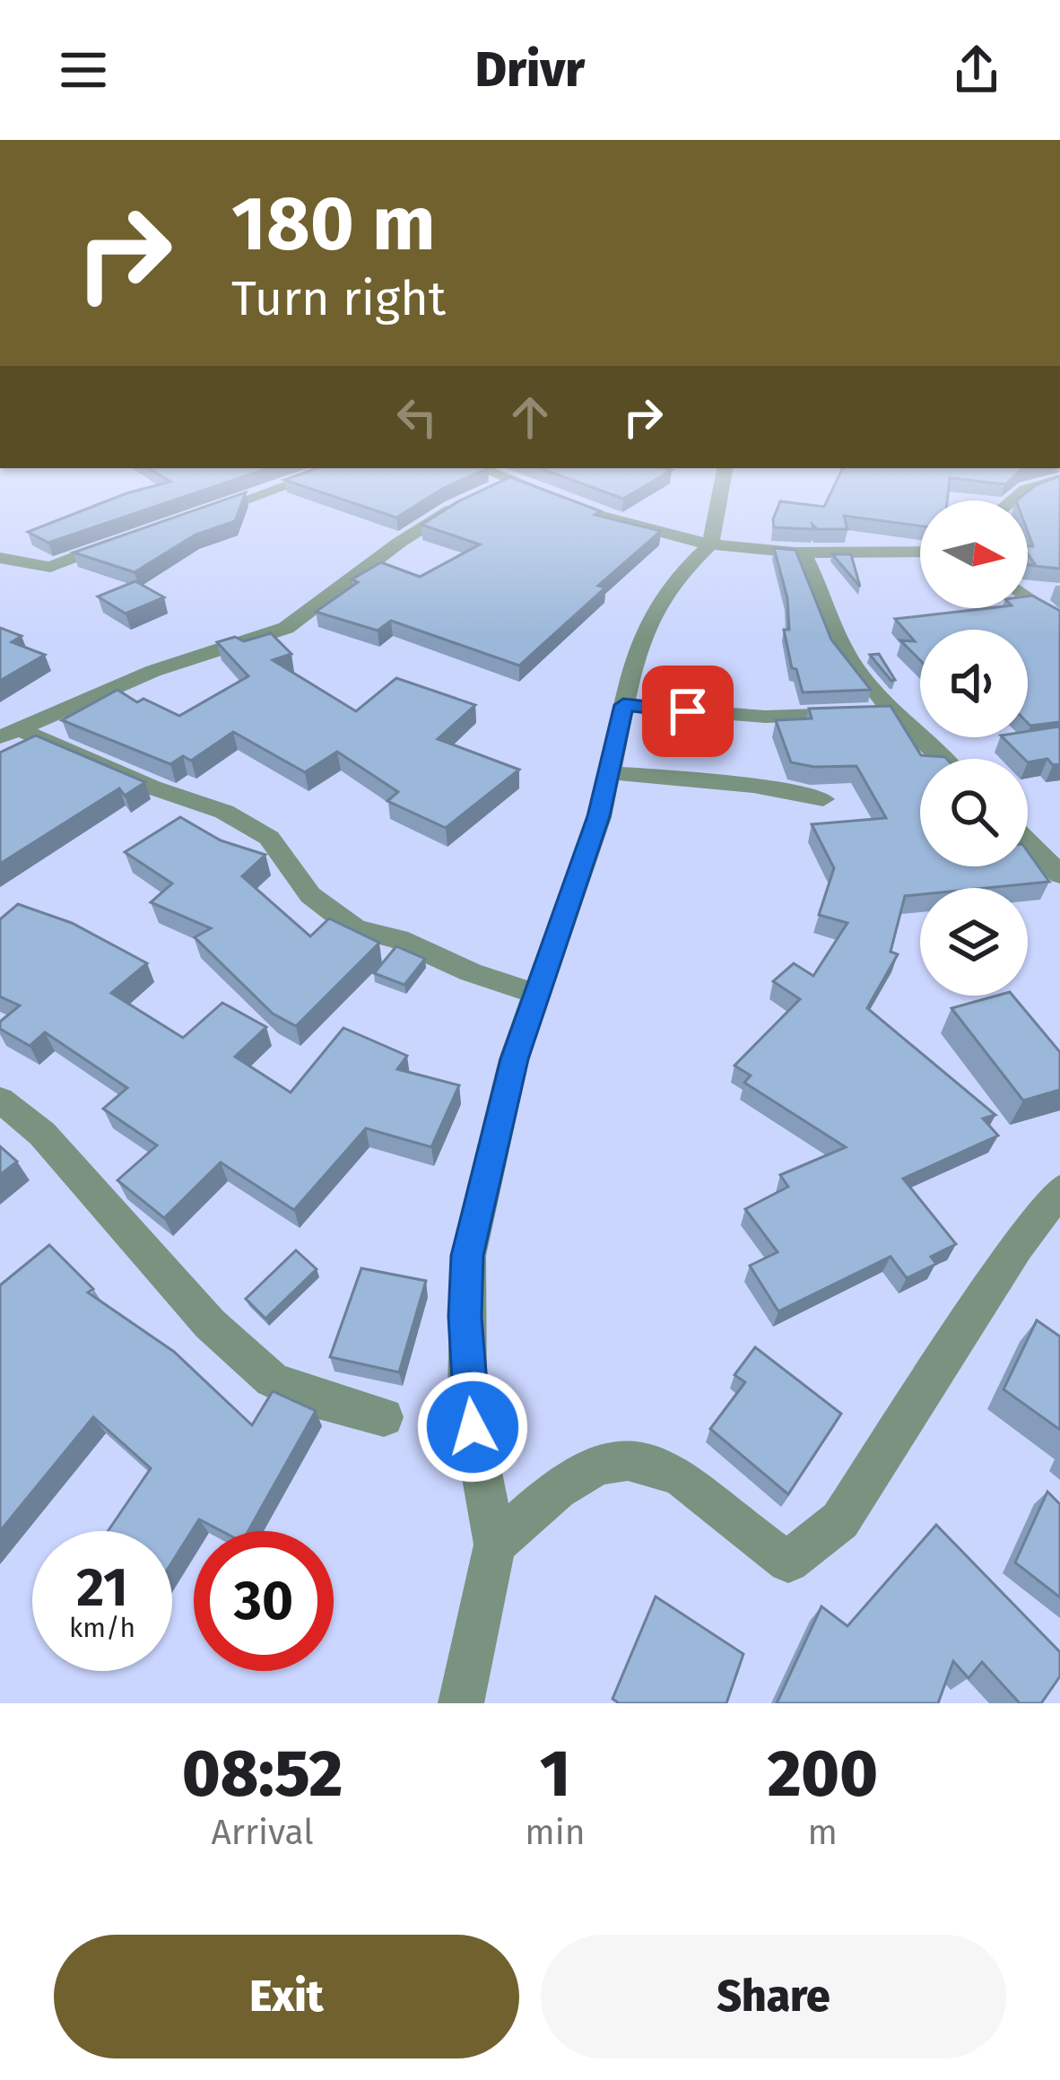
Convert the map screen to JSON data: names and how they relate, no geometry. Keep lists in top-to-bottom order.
{
  "north": "right",
  "page": {
    "header": "Drivr",
    "turn": ["180 m", "Turn right"],
    "speed": "21 km/h",
    "limit": "30",
    "eta": [
      "08:52",
      "Arrival",
      "1",
      "min",
      "200",
      "m"
    ],
    "buttons": ["Exit", "Share"]
  }
}
